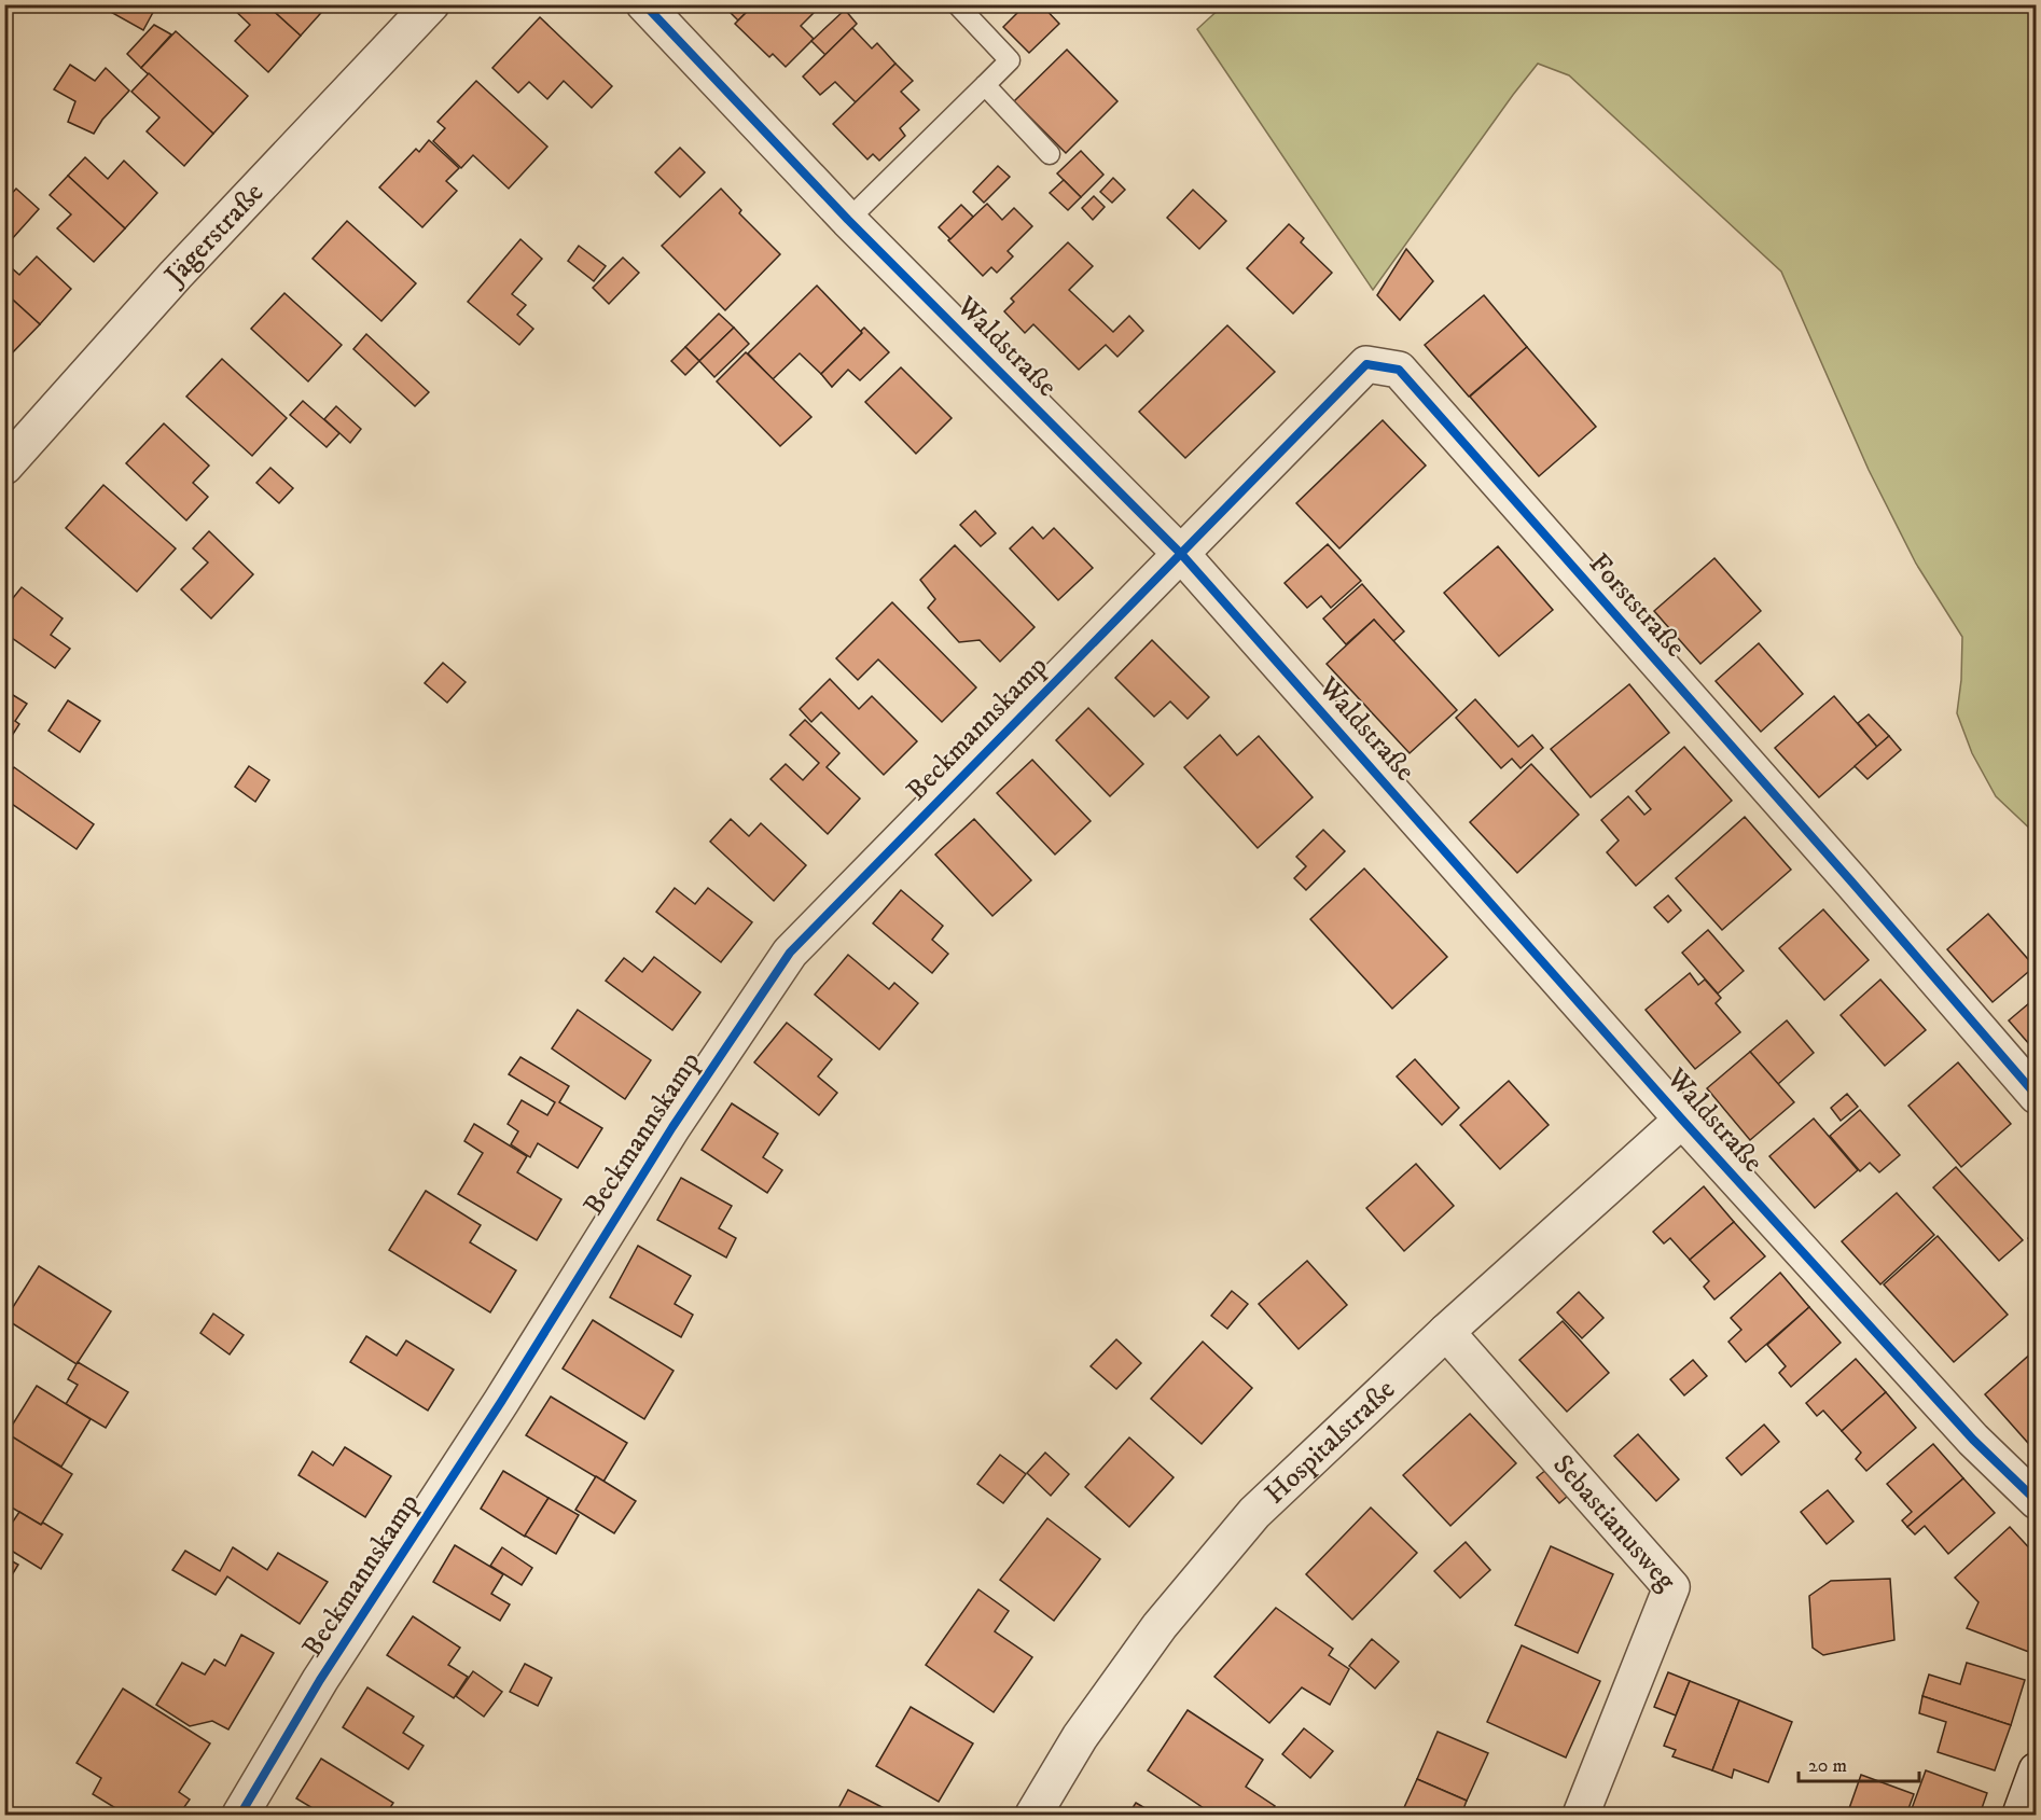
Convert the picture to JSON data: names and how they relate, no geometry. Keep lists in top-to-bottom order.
{
  "streets": {
    "street": [
      "Jägerstraße",
      "Waldstraße",
      "Forststraße",
      "Beckmannskamp",
      "Hospitalstraße",
      "Sebastianusweg"
    ]
  },
  "crossings": [
    ["Waldstraße", "Forststraße"],
    ["Waldstraße", "Beckmannskamp"],
    ["Waldstraße", "Hospitalstraße"],
    ["Forststraße", "Beckmannskamp"],
    ["Hospitalstraße", "Sebastianusweg"]
  ],
  "scale_bar": "20 m"
}
